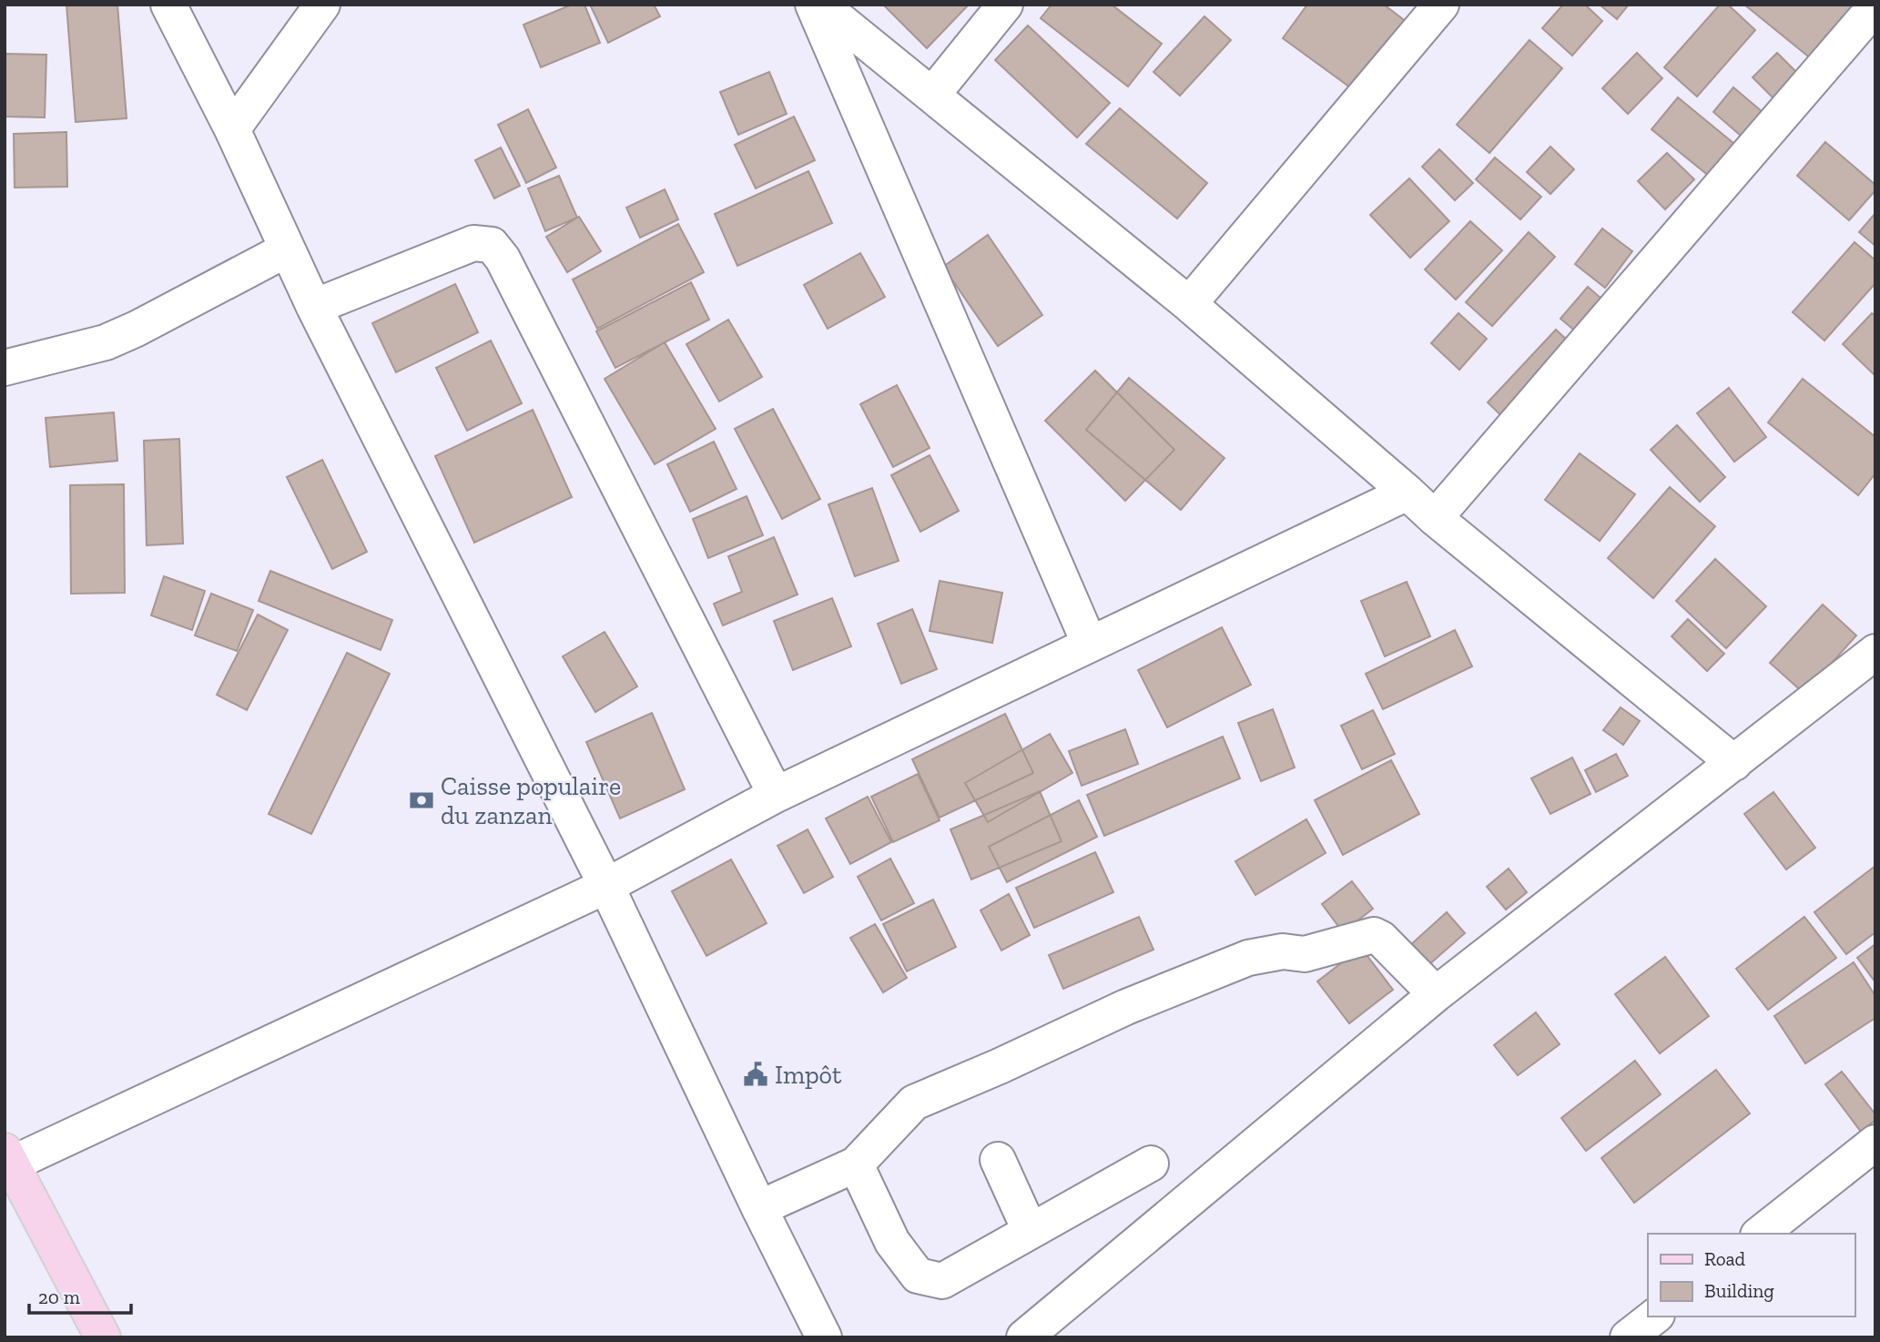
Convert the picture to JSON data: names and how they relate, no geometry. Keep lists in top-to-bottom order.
{
  "places": {
    "bank": ["Caisse populaire du zanzan"],
    "public building": ["Impôt"]
  },
  "legend": ["Road", "Building"],
  "scale_bar": "20 m"
}
